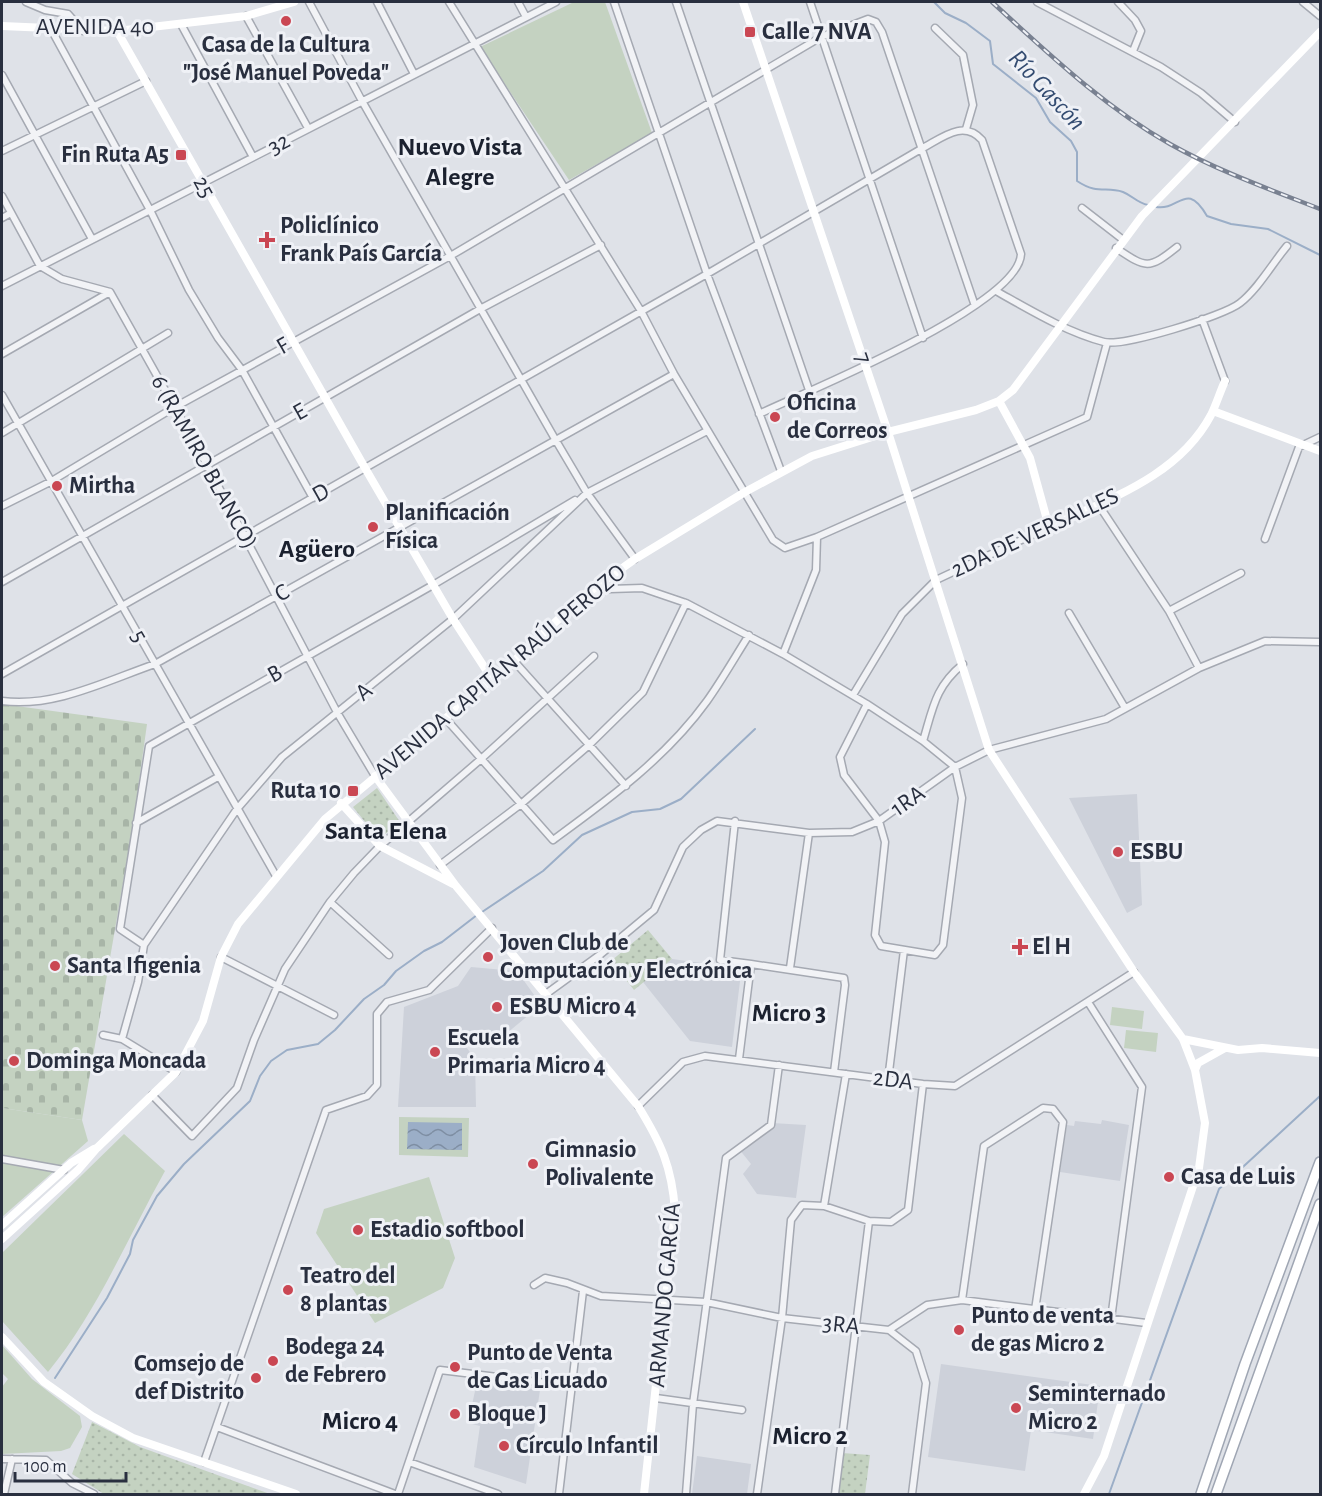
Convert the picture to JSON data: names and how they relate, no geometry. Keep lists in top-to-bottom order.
{
  "streets": {
    "main road": [
      "AVENIDA 40",
      "25",
      "7",
      "6 (RAMIRO BLANCO)",
      "2DA DE VERSALLES",
      "AVENIDA CAPITÁN RAÚL PEROZO",
      "ARMANDO GARCÍA"
    ],
    "street": [
      "32",
      "F",
      "E",
      "D",
      "C",
      "5",
      "B",
      "A",
      "1RA",
      "2DA",
      "3RA"
    ]
  },
  "crossings": [
    ["AVENIDA 40", "25"],
    ["32", "25"],
    ["25", "F"],
    ["25", "E"],
    ["25", "D"],
    ["25", "C"],
    ["25", "AVENIDA CAPITÁN RAÚL PEROZO"],
    ["25", "B"],
    ["25", "A"],
    ["F", "7"],
    ["F", "6 (RAMIRO BLANCO)"],
    ["F", "D"],
    ["F", "5"],
    ["7", "D"],
    ["7", "2DA DE VERSALLES"],
    ["7", "AVENIDA CAPITÁN RAÚL PEROZO"],
    ["7", "1RA"],
    ["7", "2DA"],
    ["7", "3RA"],
    ["E", "6 (RAMIRO BLANCO)"],
    ["E", "5"],
    ["6 (RAMIRO BLANCO)", "D"],
    ["6 (RAMIRO BLANCO)", "C"],
    ["6 (RAMIRO BLANCO)", "AVENIDA CAPITÁN RAÚL PEROZO"],
    ["6 (RAMIRO BLANCO)", "B"],
    ["6 (RAMIRO BLANCO)", "A"],
    ["6 (RAMIRO BLANCO)", "ARMANDO GARCÍA"],
    ["D", "5"],
    ["C", "5"],
    ["5", "AVENIDA CAPITÁN RAÚL PEROZO"],
    ["5", "B"],
    ["5", "A"],
    ["B", "A"],
    ["1RA", "ARMANDO GARCÍA"],
    ["2DA", "ARMANDO GARCÍA"],
    ["ARMANDO GARCÍA", "3RA"]
  ],
  "districts": [
    "Nuevo Vista Alegre",
    "Agüero",
    "Santa Elena",
    "Micro 3",
    "Micro 4",
    "Micro 2"
  ],
  "water": ["Río Gascón"],
  "places": {
    "other": [
      "Casa de la Cultura \"José Manuel Poveda\"",
      "Oficina de Correos",
      "Mirtha",
      "Planificación Física",
      "ESBU",
      "Joven Club de Computación y Electrónica",
      "Santa Ifigenia",
      "ESBU Micro 4",
      "Escuela Primaria Micro 4",
      "Dominga Moncada",
      "Gimnasio Polivalente",
      "Casa de Luis",
      "Estadio softbool",
      "Teatro del 8 plantas",
      "Punto de venta de gas Micro 2",
      "Bodega 24 de Febrero",
      "Punto de Venta de Gas Licuado",
      "Comsejo de def Distrito",
      "Seminternado Micro 2",
      "Bloque J",
      "Círculo Infantil"
    ],
    "transit": ["Calle 7 NVA", "Fin Ruta A5", "Ruta 10"],
    "health": ["Policlínico Frank País García", "El H"]
  },
  "scale_bar": "100 m"
}
